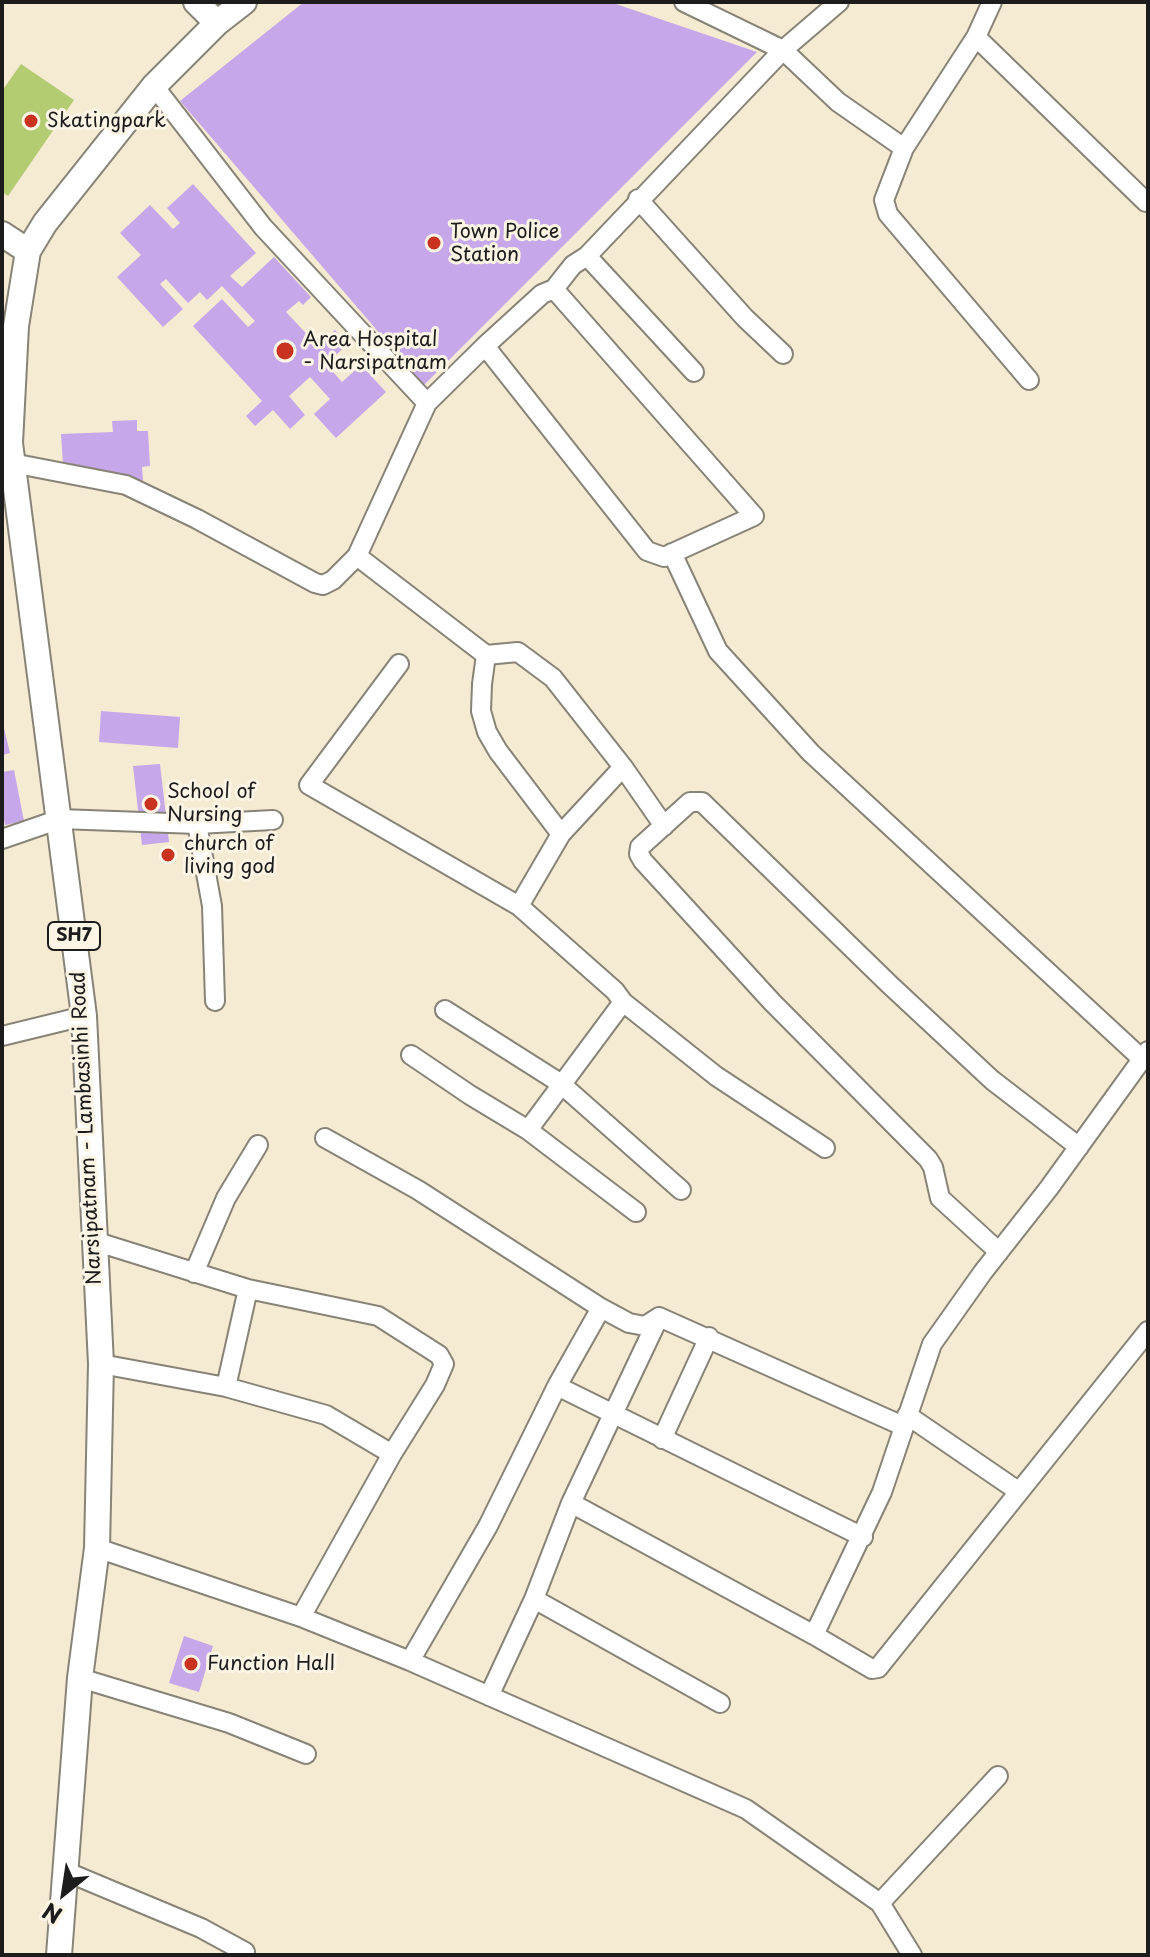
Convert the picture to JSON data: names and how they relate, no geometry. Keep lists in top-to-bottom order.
{
  "streets": {
    "main road": ["SH7", "Narsipatnam - Lambasinhi Road"]
  },
  "places": [
    "Skatingpark",
    "Town Police Station",
    "Area Hospital - Narsipatnam",
    "School of Nursing",
    "church of living god",
    "Function Hall"
  ],
  "north": "bottom left"
}
